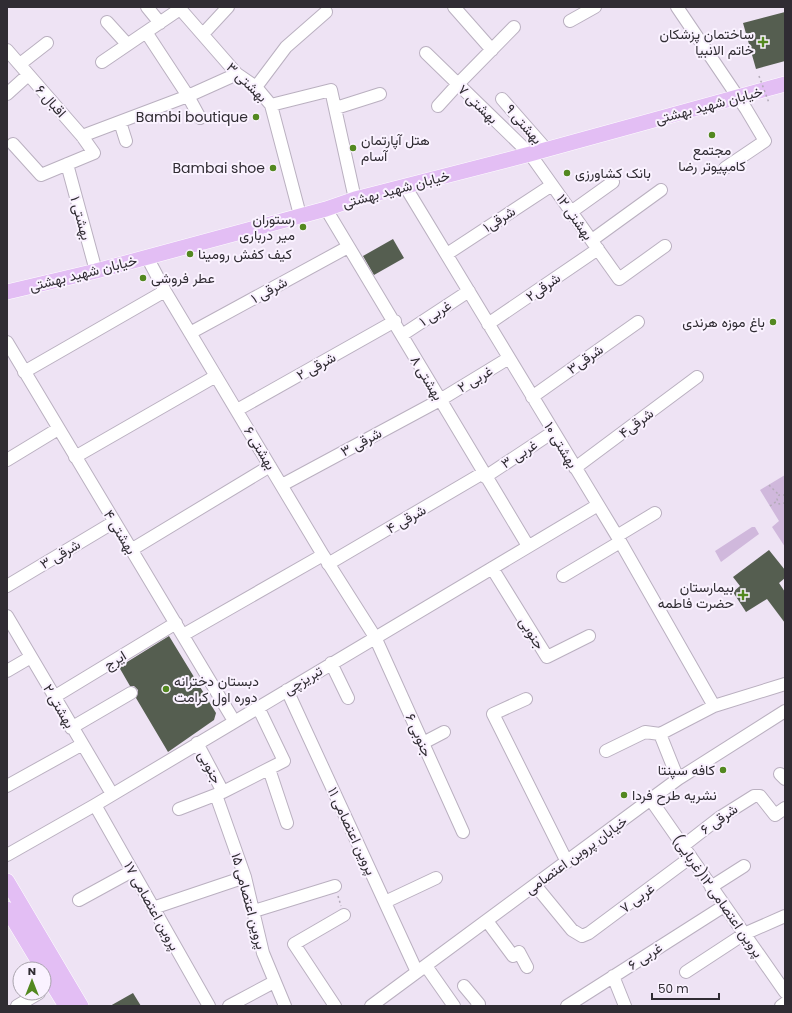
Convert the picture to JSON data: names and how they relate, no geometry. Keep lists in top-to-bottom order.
{
  "streets": {
    "main road": ["خیابان شهید بهشتی"],
    "street": [
      "بهشتی ۳",
      "اقبال ۶",
      "بهشتی ۷",
      "بهشتی ۹",
      "بهشتی ۱۲",
      "بهشتی ۱",
      "شرقی۱",
      "شرقی۲",
      "شرقی ۱",
      "غربی ۱",
      "شرقی۳",
      "شرقی ۲",
      "بهشتی ۸",
      "غربی ۲",
      "شرقی۴",
      "شرقی ۳",
      "بهشتی ۱۰",
      "بهشتی ۶",
      "غربی ۳",
      "شرقی ۴",
      "بهشتی ۴",
      "۳ شرقی",
      "جنوبی",
      "ایرج",
      "تبریزچی",
      "بهشتی ۲",
      "جنوبی ۶",
      "شرقی ۶",
      "پروین اعتصامی ۱۱",
      "خیابان پروین اعتصامی",
      "پروین اعتصامی ۱۲(غربایی)",
      "غربی ۷",
      "پروین اعتصامی ۱۵",
      "پروین اعتصامی ۱۷",
      "غربی ۶"
    ]
  },
  "crossings": [
    ["بهشتی ۳", "خیابان شهید بهشتی"],
    ["اقبال ۶", "بهشتی ۱"],
    ["بهشتی ۷", "خیابان شهید بهشتی"],
    ["بهشتی ۷", "بهشتی ۱۲"],
    ["خیابان شهید بهشتی", "بهشتی ۹"],
    ["خیابان شهید بهشتی", "بهشتی ۱۲"],
    ["خیابان شهید بهشتی", "بهشتی ۱"],
    ["خیابان شهید بهشتی", "بهشتی ۸"],
    ["خیابان شهید بهشتی", "بهشتی ۱۰"],
    ["خیابان شهید بهشتی", "بهشتی ۶"],
    ["بهشتی ۱۲", "شرقی۱"],
    ["بهشتی ۱۲", "شرقی۲"],
    ["شرقی۱", "بهشتی ۱۰"],
    ["شرقی۲", "بهشتی ۱۰"],
    ["شرقی ۱", "بهشتی ۸"],
    ["شرقی ۱", "بهشتی ۶"],
    ["غربی ۱", "بهشتی ۸"],
    ["غربی ۱", "بهشتی ۱۰"],
    ["شرقی۳", "بهشتی ۱۰"],
    ["شرقی ۲", "بهشتی ۸"],
    ["شرقی ۲", "بهشتی ۶"],
    ["بهشتی ۸", "غربی ۲"],
    ["بهشتی ۸", "شرقی ۳"],
    ["بهشتی ۸", "غربی ۳"],
    ["بهشتی ۸", "شرقی ۴"],
    ["بهشتی ۸", "تبریزچی"],
    ["غربی ۲", "شرقی ۳"],
    ["غربی ۲", "بهشتی ۱۰"],
    ["شرقی۴", "بهشتی ۱۰"],
    ["شرقی ۳", "بهشتی ۶"],
    ["بهشتی ۱۰", "غربی ۳"],
    ["بهشتی ۱۰", "تبریزچی"],
    ["بهشتی ۶", "شرقی ۴"],
    ["بهشتی ۶", "تبریزچی"],
    ["بهشتی ۶", "جنوبی ۶"],
    ["غربی ۳", "شرقی ۴"],
    ["شرقی ۴", "بهشتی ۴"],
    ["بهشتی ۴", "۳ شرقی"],
    ["بهشتی ۴", "ایرج"],
    ["بهشتی ۴", "تبریزچی"],
    ["جنوبی", "تبریزچی"],
    ["جنوبی", "پروین اعتصامی ۱۵"],
    ["ایرج", "بهشتی ۲"],
    ["تبریزچی", "بهشتی ۲"],
    ["تبریزچی", "جنوبی ۶"],
    ["تبریزچی", "پروین اعتصامی ۱۱"],
    ["تبریزچی", "پروین اعتصامی ۱۷"],
    ["شرقی ۶", "پروین اعتصامی ۱۲(غربایی)"],
    ["پروین اعتصامی ۱۱", "خیابان پروین اعتصامی"],
    ["خیابان پروین اعتصامی", "پروین اعتصامی ۱۲(غربایی)"],
    ["خیابان پروین اعتصامی", "غربی ۷"],
    ["پروین اعتصامی ۱۲(غربایی)", "غربی ۷"],
    ["پروین اعتصامی ۱۲(غربایی)", "غربی ۶"]
  ],
  "places": {
    "health": ["ساختمان پزشکان خاتم الانبیا", "بیمارستان حضرت فاطمه"],
    "other": [
      "Bambi boutique",
      "مجتمع کامپیوتر رضا",
      "هتل آپارتمان آسام",
      "Bambai shoe",
      "بانک کشاورزی",
      "رستوران میر درباری",
      "کیف کفش رومینا",
      "عطر فروشی",
      "باغ موزه هرندی",
      "دبستان دخترانه دوره اول کرامت",
      "کافه سپنتا",
      "نشریه طرح فردا"
    ]
  },
  "scale_bar": "50 m",
  "north": "top"
}
